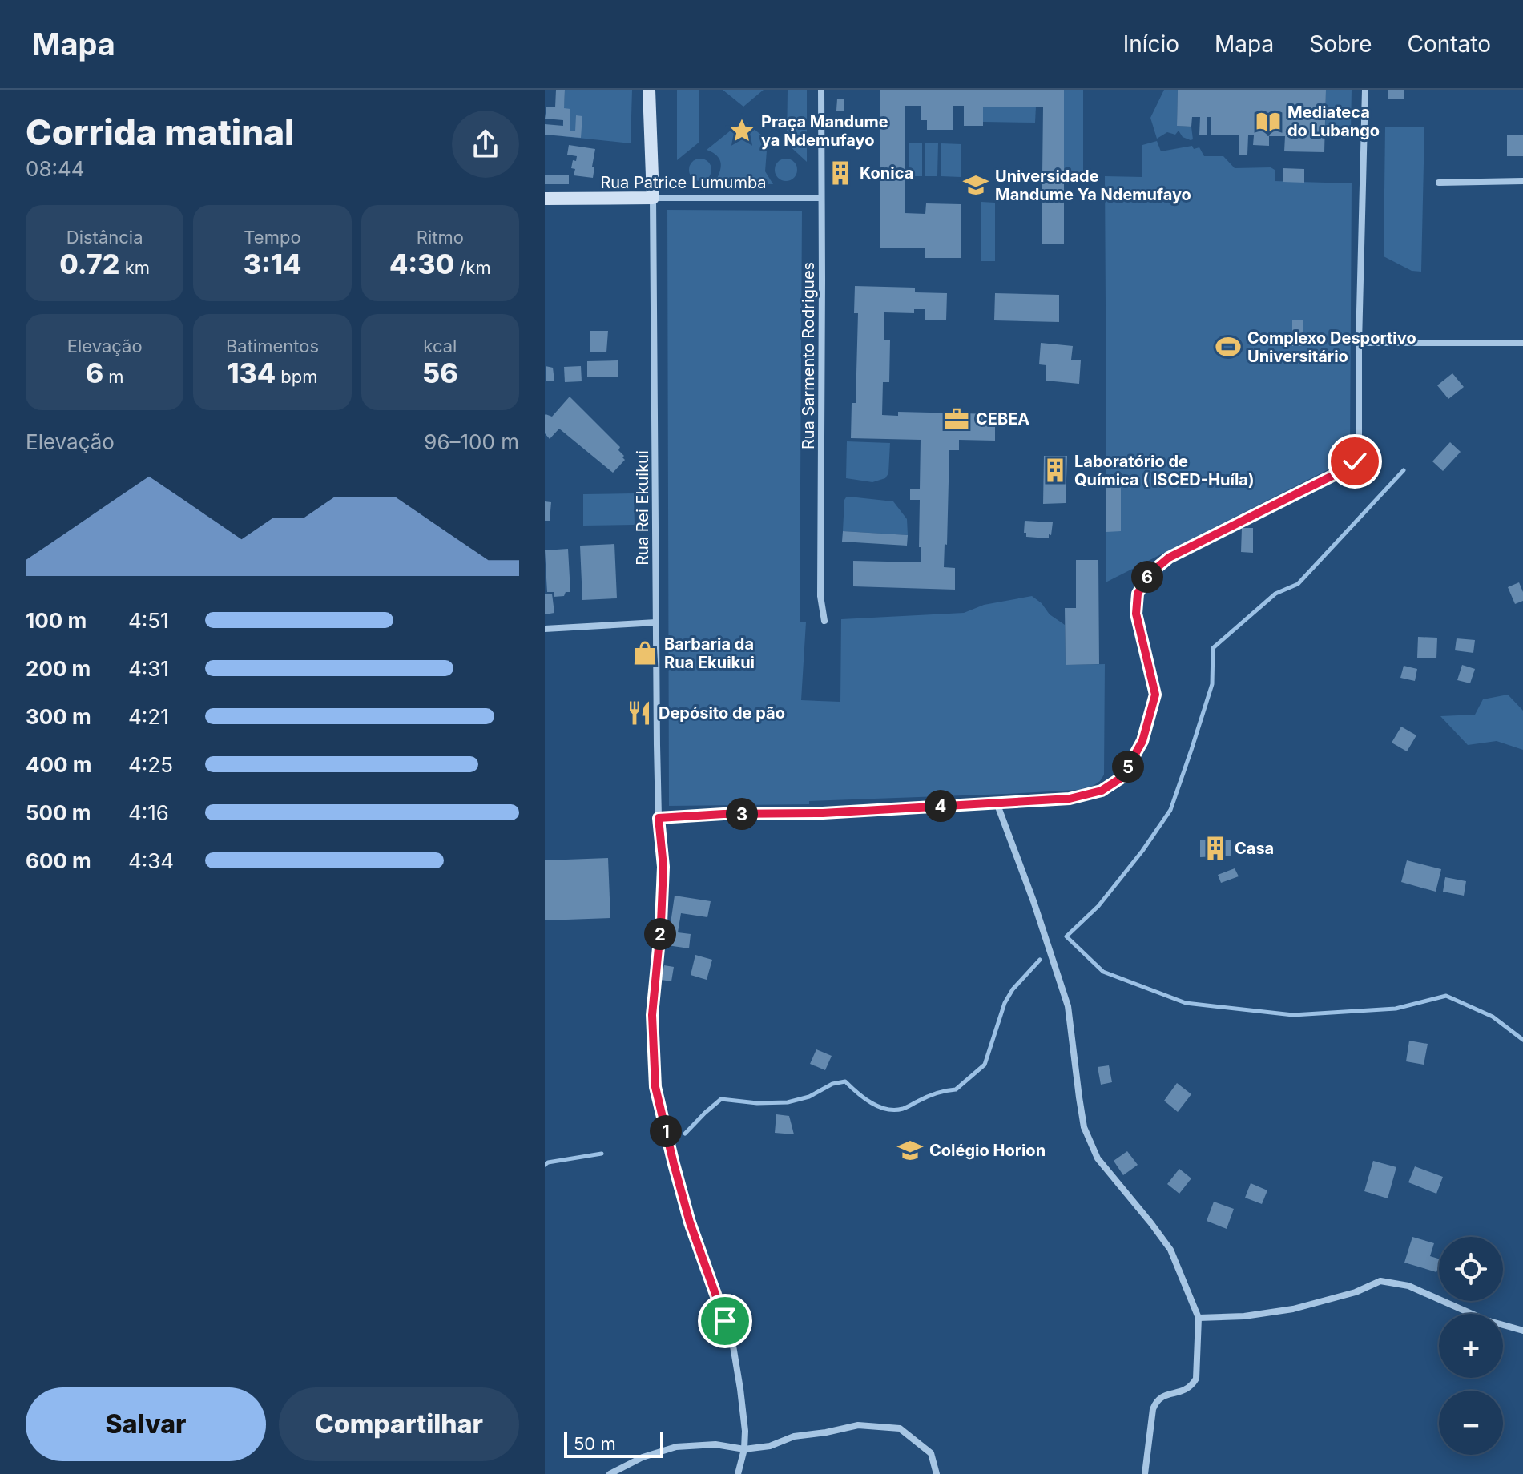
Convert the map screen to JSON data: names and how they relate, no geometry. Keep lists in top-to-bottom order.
{
  "streets": {
    "street": ["Rua Patrice Lumumba", "Rua Sarmento Rodrigues", "Rua Rei Ekuikui"]
  },
  "crossings": [
    ["Rua Patrice Lumumba", "Rua Sarmento Rodrigues"],
    ["Rua Patrice Lumumba", "Rua Rei Ekuikui"]
  ],
  "places": {
    "library": ["Mediateca do Lubango"],
    "place": ["Praça Mandume ya Ndemufayo"],
    "building": ["Konica", "Laboratório de Química ( ISCED-Huíla)", "Casa"],
    "school or university": ["Universidade Mandume Ya Ndemufayo", "Colégio Horion"],
    "sports": ["Complexo Desportivo Universitário"],
    "office": ["CEBEA"],
    "shop": ["Barbaria da Rua Ekuikui"],
    "restaurant": ["Depósito de pão"]
  },
  "scale_bar": "50 m",
  "page": {
    "header": "Mapa",
    "nav": [
      "Início",
      "Mapa",
      "Sobre",
      "Contato"
    ],
    "heading": ["Corrida matinal", "08:44"],
    "stats": [
      ["Distância", "0.72 km"],
      ["Tempo", "3:14"],
      ["Ritmo", "4:30 /km"],
      ["Elevação", "6 m"],
      ["Batimentos", "134 bpm"],
      ["kcal", "56"]
    ],
    "chart": ["Elevação", "96–100 m"],
    "pins": [
      "6",
      "5",
      "4",
      "3",
      "2",
      "1"
    ],
    "list": [
      {
        "name": "100 m",
        "note": "4:51"
      },
      {
        "name": "200 m",
        "note": "4:31"
      },
      {
        "name": "300 m",
        "note": "4:21"
      },
      {
        "name": "400 m",
        "note": "4:25"
      },
      {
        "name": "500 m",
        "note": "4:16"
      },
      {
        "name": "600 m",
        "note": "4:34"
      }
    ],
    "map_buttons": ["+", "−"],
    "buttons": ["Salvar", "Compartilhar"],
    "scale": "50 m"
  }
}
